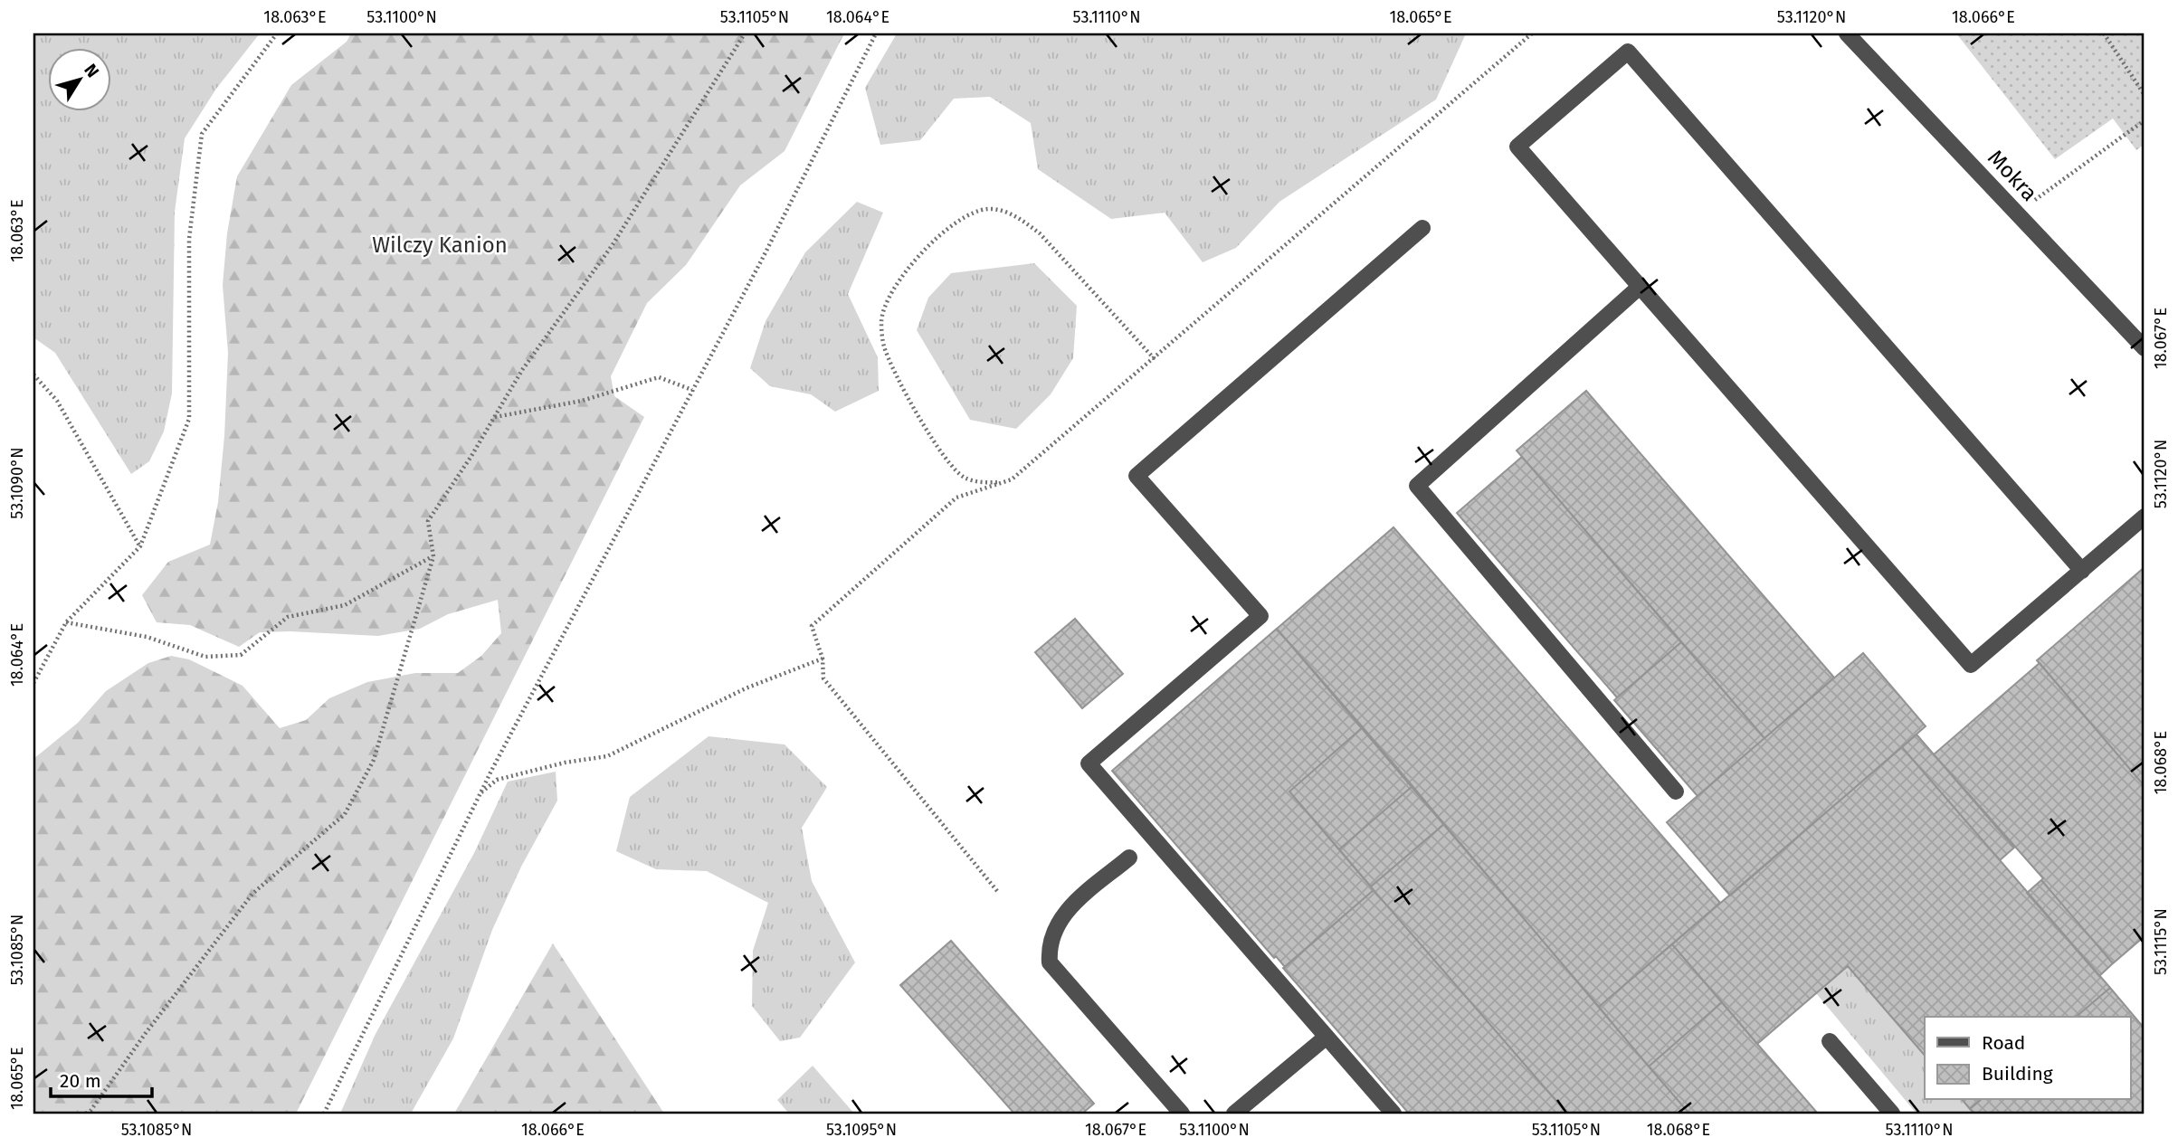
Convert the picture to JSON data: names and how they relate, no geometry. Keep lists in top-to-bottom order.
{
  "streets": {
    "street": ["Mokra"]
  },
  "parks": ["Wilczy Kanion"],
  "legend": ["Road", "Building"],
  "scale_bar": "20 m",
  "north": "top right",
  "coordinates": [
    "18.063°E",
    "53.1100°N",
    "53.1105°N",
    "18.064°E",
    "53.1110°N",
    "18.065°E",
    "53.1120°N",
    "18.066°E",
    "18.067°E",
    "53.1090°N",
    "18.068°E",
    "53.1115°N",
    "53.1085°N",
    "53.1095°N"
  ]
}
